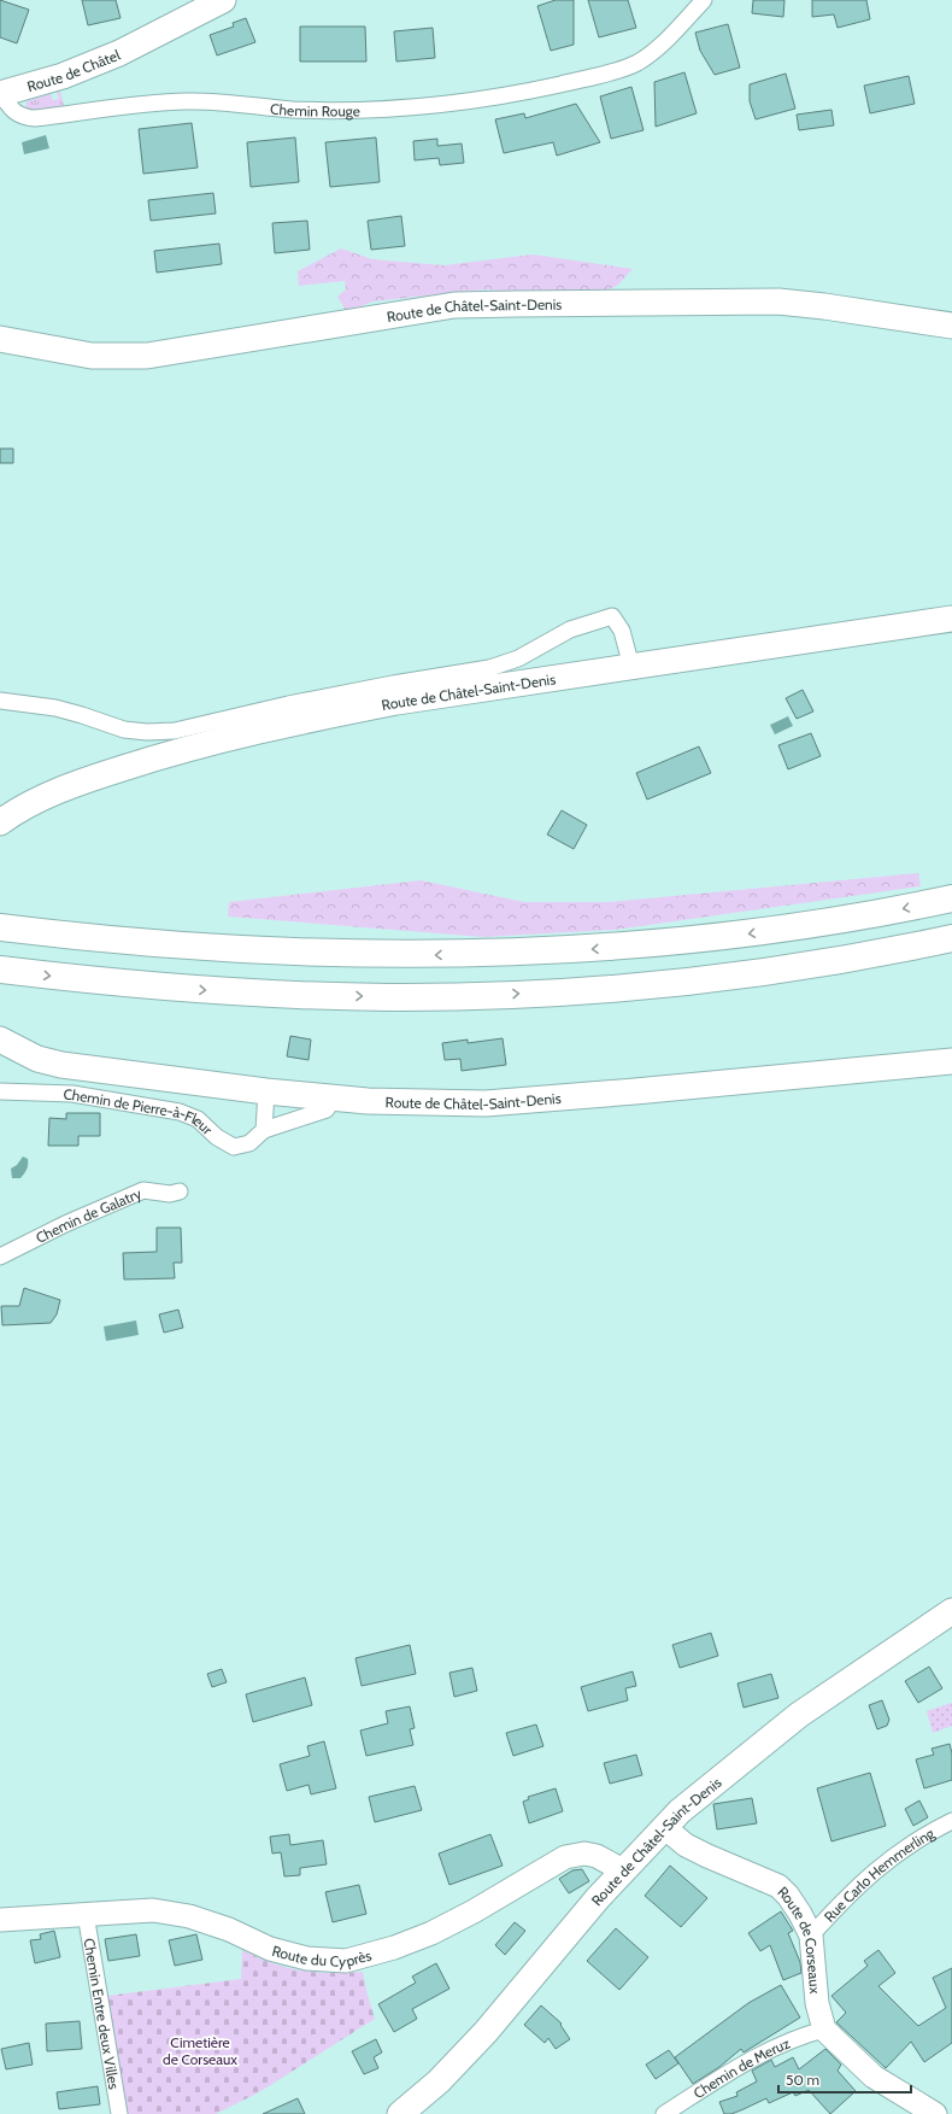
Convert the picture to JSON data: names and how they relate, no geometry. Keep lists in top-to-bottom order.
{
  "streets": {
    "main road": ["Route de Châtel", "Route de Châtel-Saint-Denis"],
    "street": [
      "Chemin Rouge",
      "Chemin de Pierre-à-Fleur",
      "Chemin de Galatry",
      "Rue Carlo Hemmerling",
      "Route de Corseaux",
      "Route du Cyprès",
      "Chemin Entre deux Villes",
      "Chemin de Meruz"
    ]
  },
  "crossings": [
    ["Route de Châtel", "Chemin Rouge"],
    ["Route de Châtel-Saint-Denis", "Chemin de Pierre-à-Fleur"],
    ["Route de Châtel-Saint-Denis", "Route de Corseaux"],
    ["Route de Châtel-Saint-Denis", "Route du Cyprès"],
    ["Rue Carlo Hemmerling", "Route de Corseaux"],
    ["Route de Corseaux", "Chemin de Meruz"],
    ["Route du Cyprès", "Chemin Entre deux Villes"]
  ],
  "parks": ["Cimetière de Corseaux"],
  "scale_bar": "50 m"
}
